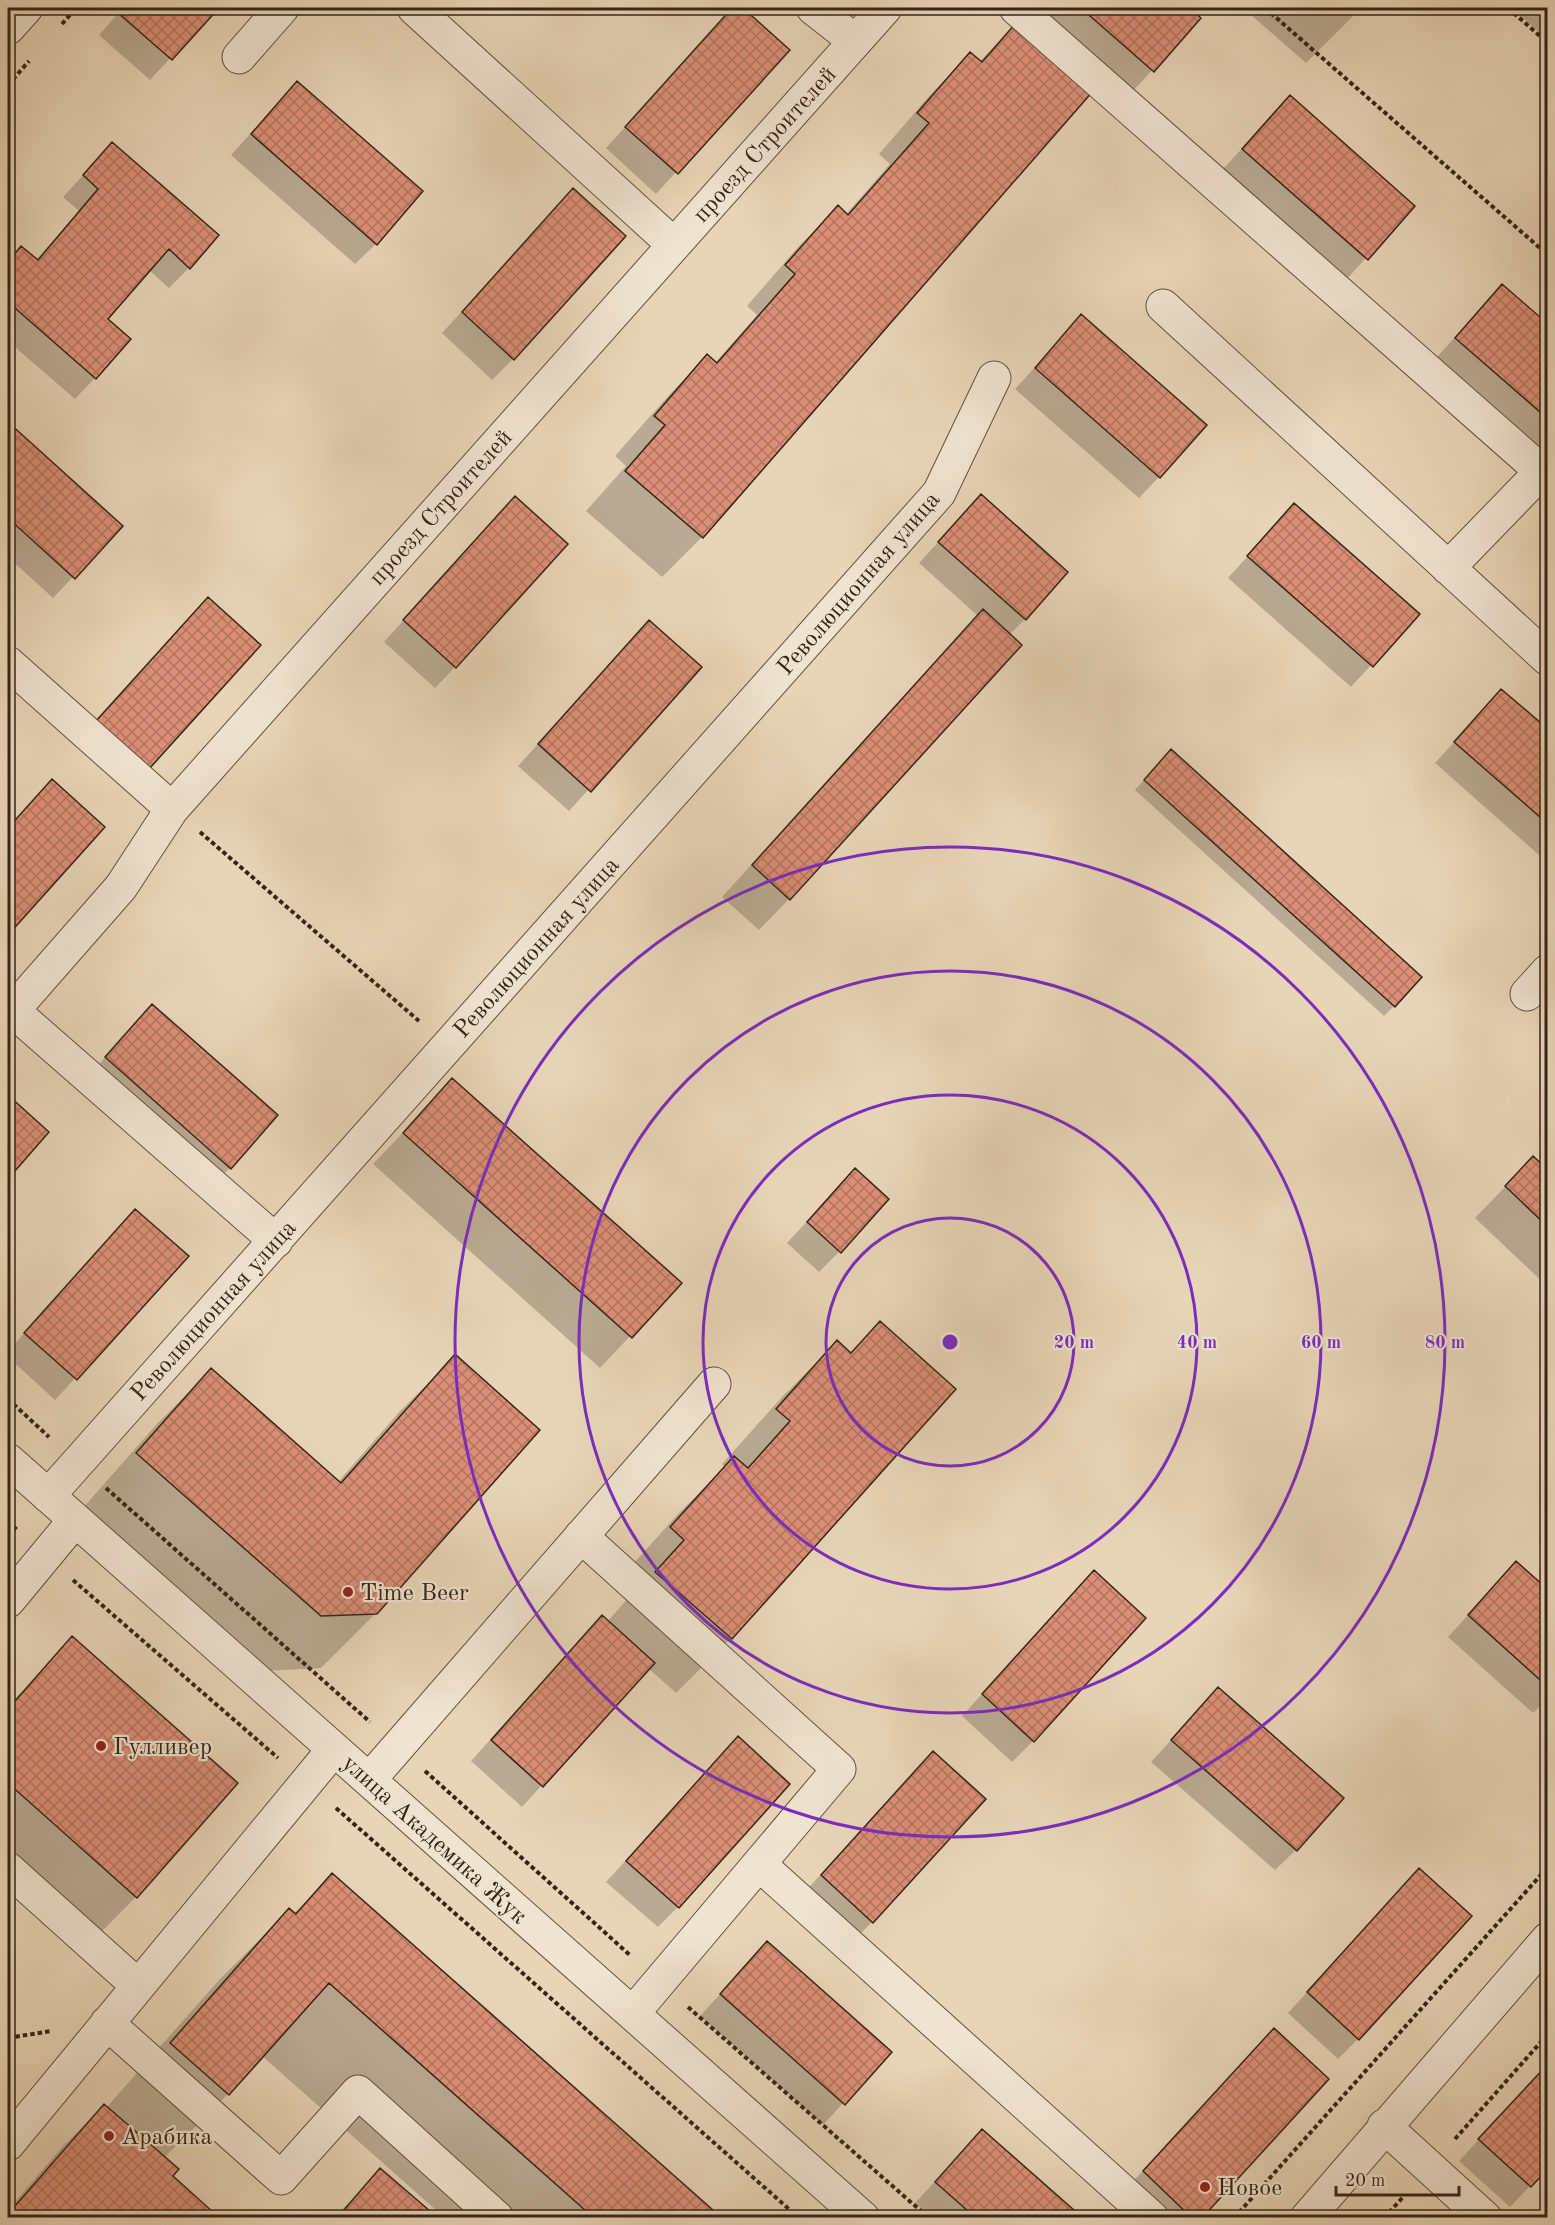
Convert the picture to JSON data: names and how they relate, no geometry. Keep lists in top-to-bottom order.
{
  "streets": {
    "street": ["проезд Строителей", "Революционная улица", "улица Академика Жук"]
  },
  "crossings": [
    ["Революционная улица", "улица Академика Жук"]
  ],
  "places": [
    "Time Beer",
    "Гулливер",
    "Арабика",
    "Новое"
  ],
  "scale_bar": "20 m",
  "rings": [
    "20 m",
    "40 m",
    "60 m",
    "80 m"
  ]
}
